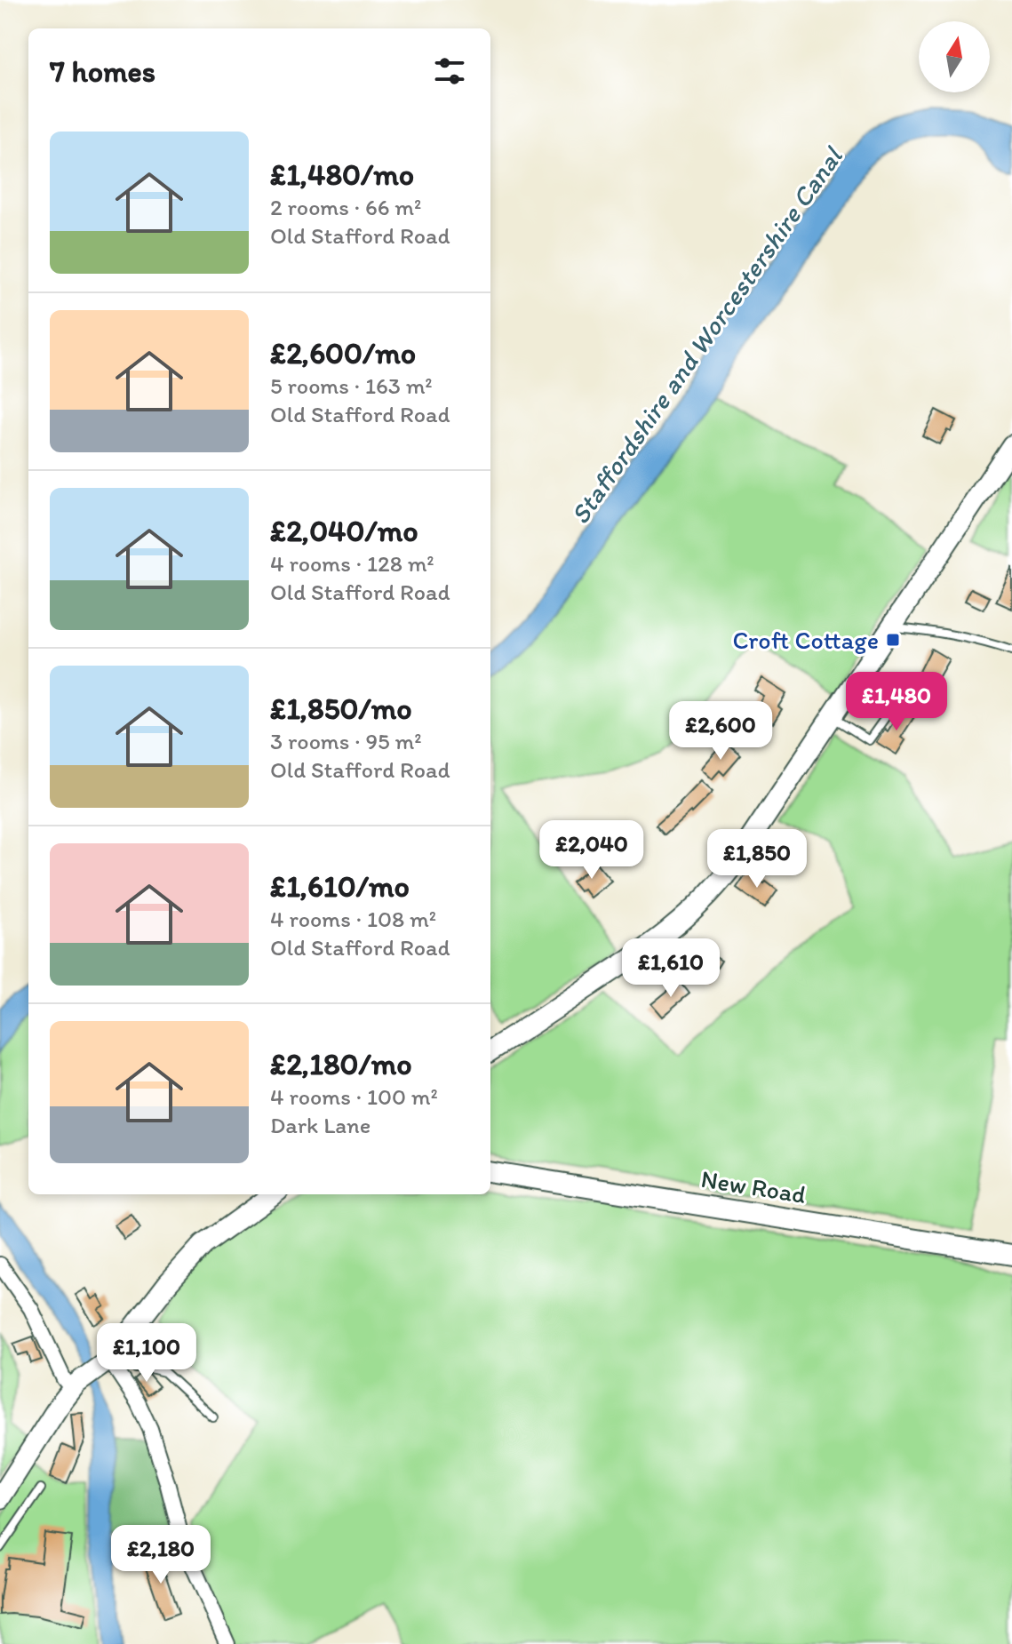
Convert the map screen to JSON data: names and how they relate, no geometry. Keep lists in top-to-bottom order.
{
  "streets": {
    "street": ["New Road"]
  },
  "water": ["Staffordshire and Worcestershire Canal"],
  "places": {
    "transit": ["Croft Cottage"]
  },
  "north": "top",
  "page": {
    "heading": "7 homes",
    "list": [
      {
        "name": "£1,480/mo",
        "note": "2 rooms · 66 m² · Old Stafford Road"
      },
      {
        "name": "£2,600/mo",
        "note": "5 rooms · 163 m² · Old Stafford Road"
      },
      {
        "name": "£2,040/mo",
        "note": "4 rooms · 128 m² · Old Stafford Road"
      },
      {
        "name": "£1,850/mo",
        "note": "3 rooms · 95 m² · Old Stafford Road"
      },
      {
        "name": "£1,610/mo",
        "note": "4 rooms · 108 m² · Old Stafford Road"
      },
      {
        "name": "£2,180/mo",
        "note": "4 rooms · 100 m² · Dark Lane"
      }
    ],
    "price": [
      "£1,480",
      "£2,600",
      "£2,040",
      "£1,850",
      "£1,610",
      "£1,100",
      "£2,180"
    ]
  }
}
